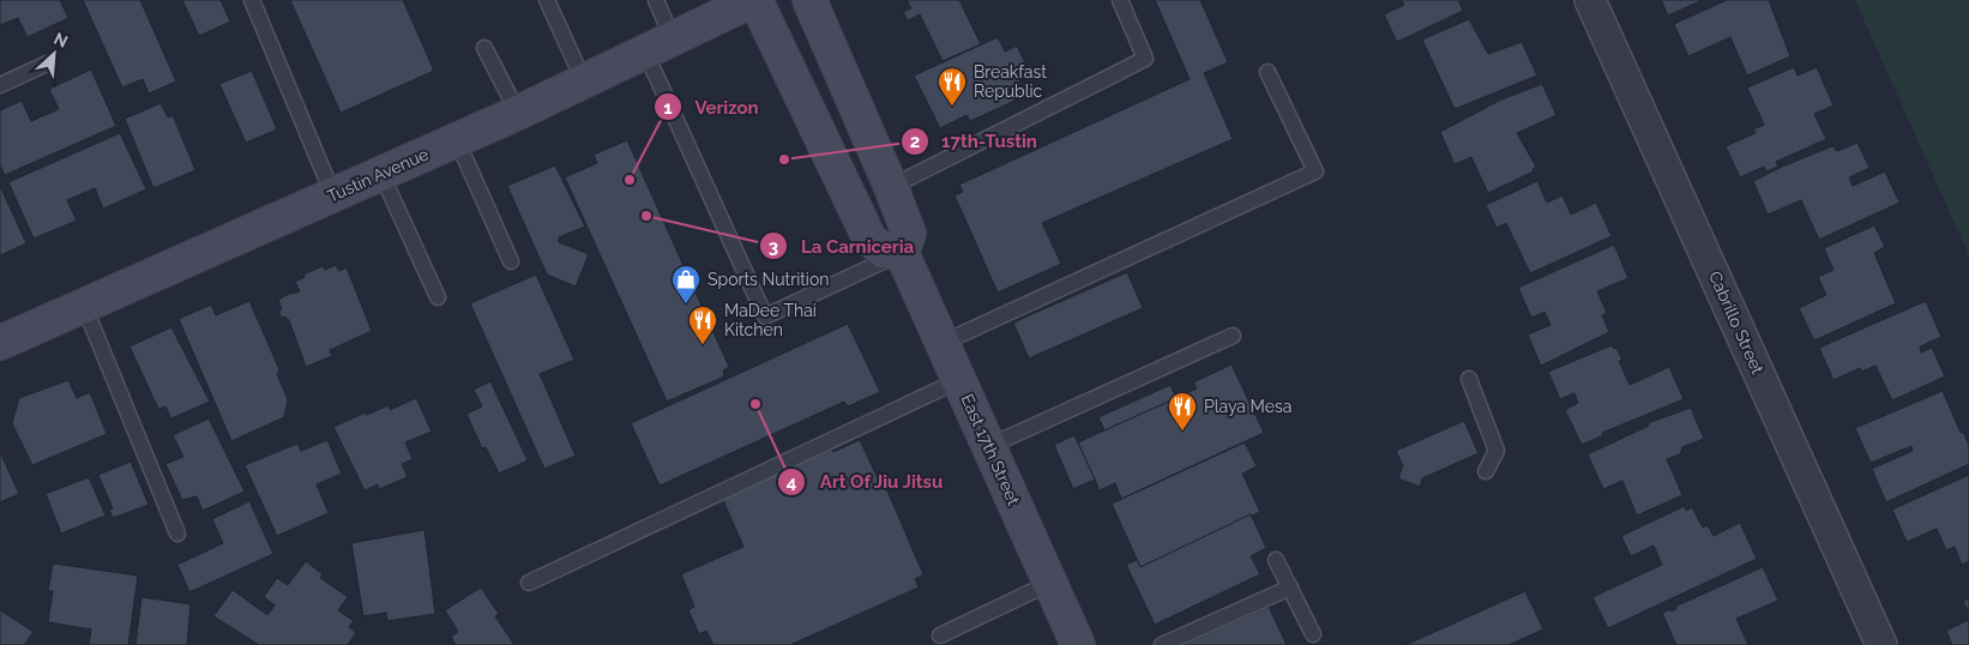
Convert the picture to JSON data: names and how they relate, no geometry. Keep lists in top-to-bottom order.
{
  "streets": {
    "main road": ["Tustin Avenue", "East 17th Street"],
    "street": ["Cabrillo Street"]
  },
  "places": {
    "restaurant": ["Breakfast Republic", "MaDee Thai Kitchen", "Playa Mesa"],
    "other": [
      "17th-Tustin",
      "Verizon",
      "La Carniceria",
      "Art Of Jiu Jitsu"
    ],
    "shop": ["Sports Nutrition"]
  },
  "north": "top right"
}
